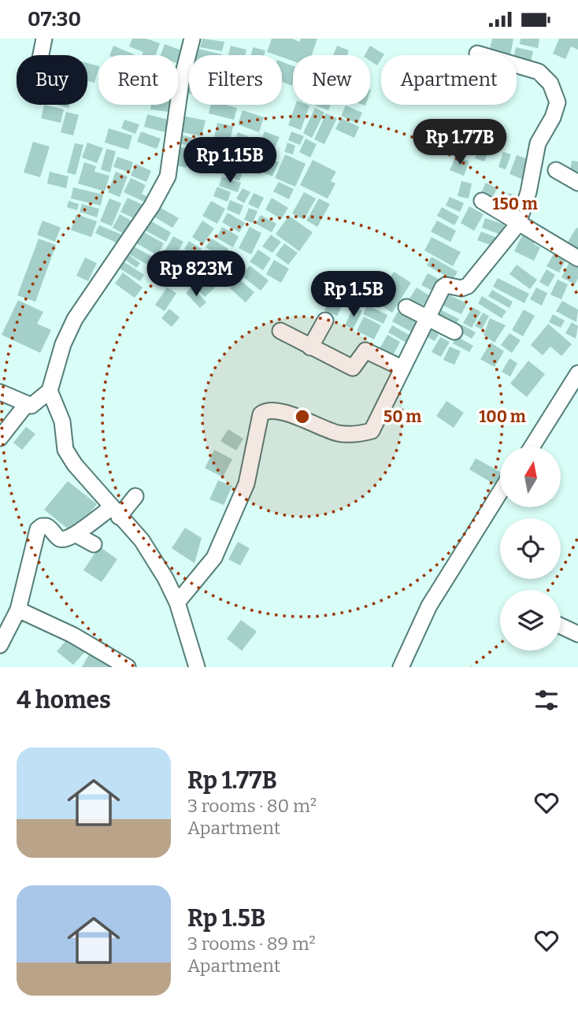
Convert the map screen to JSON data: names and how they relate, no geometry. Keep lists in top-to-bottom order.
{
  "north": "top",
  "page": {
    "status": "07:30",
    "chip": [
      "Buy",
      "Rent",
      "Filters",
      "New",
      "Apartment"
    ],
    "price": [
      "Rp 1.77B",
      "Rp 1.15B",
      "Rp 823M",
      "Rp 1.5B"
    ],
    "heading": "4 homes",
    "list": [
      {
        "name": "Rp 1.77B",
        "note": "3 rooms · 80 m² · Apartment"
      },
      {
        "name": "Rp 1.5B",
        "note": "3 rooms · 89 m² · Apartment"
      }
    ]
  },
  "rings": ["150 m", "50 m", "100 m"]
}
